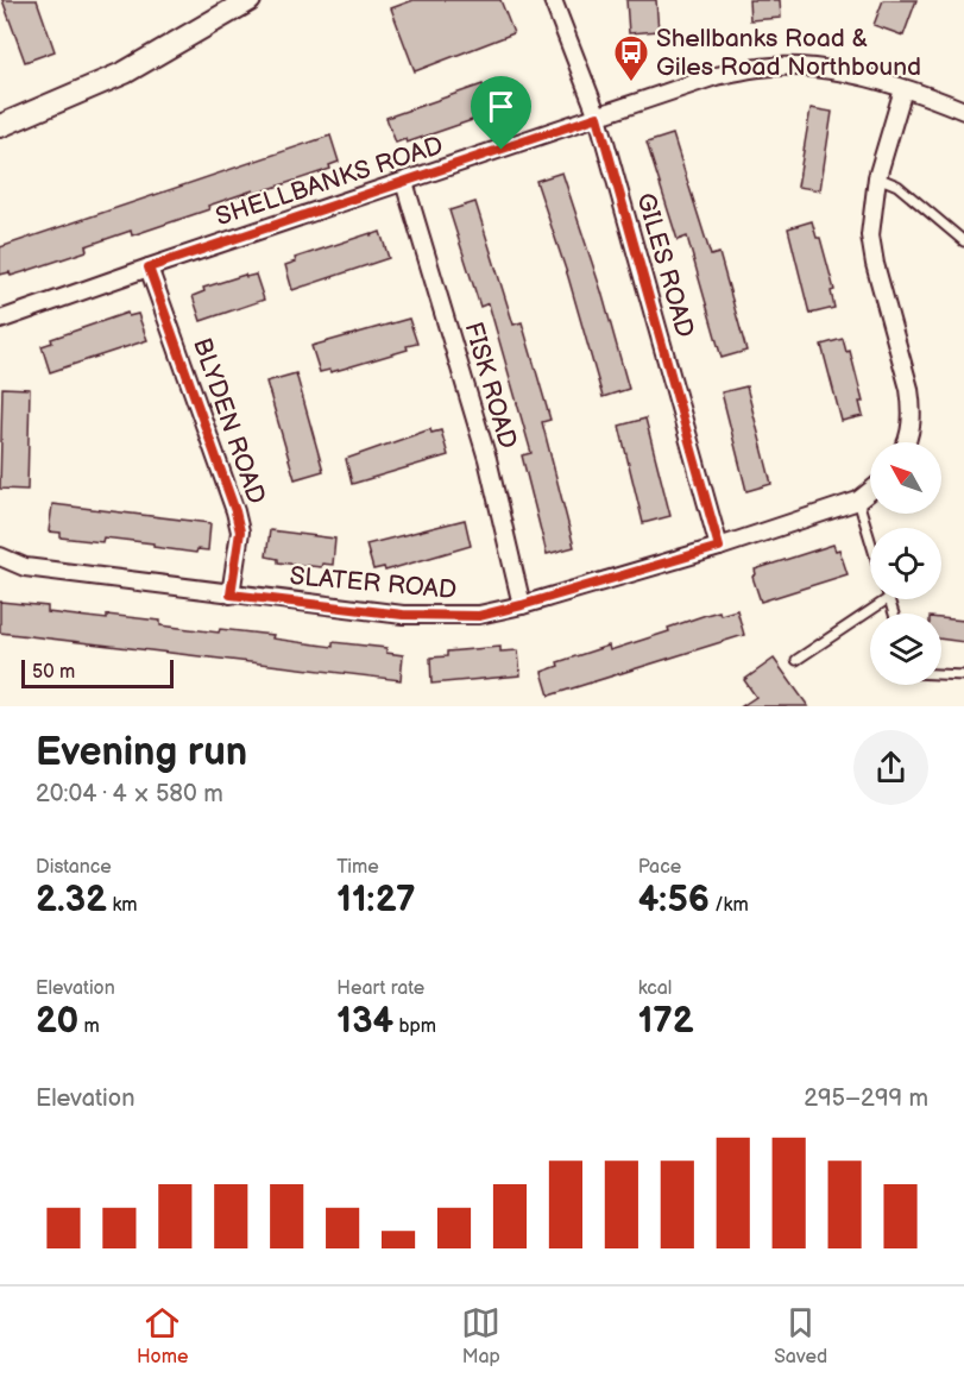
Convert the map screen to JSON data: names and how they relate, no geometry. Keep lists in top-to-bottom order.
{
  "streets": {
    "street": [
      "SHELLBANKS ROAD",
      "GILES ROAD",
      "FISK ROAD",
      "BLYDEN ROAD",
      "SLATER ROAD"
    ]
  },
  "crossings": [
    ["SHELLBANKS ROAD", "GILES ROAD"],
    ["SHELLBANKS ROAD", "FISK ROAD"],
    ["SHELLBANKS ROAD", "BLYDEN ROAD"],
    ["GILES ROAD", "SLATER ROAD"],
    ["FISK ROAD", "SLATER ROAD"],
    ["BLYDEN ROAD", "SLATER ROAD"]
  ],
  "places": {
    "bus stop": ["Shellbanks Road & Giles Road Northbound"]
  },
  "scale_bar": "50 m",
  "north": "top left",
  "page": {
    "scale": "50 m",
    "heading": ["Evening run", "20:04 · 4 × 580 m"],
    "stats": [
      ["Distance", "2.32 km"],
      ["Time", "11:27"],
      ["Pace", "4:56 /km"],
      ["Elevation", "20 m"],
      ["Heart rate", "134 bpm"],
      ["kcal", "172"]
    ],
    "chart": ["Elevation", "295–299 m"],
    "tabs": ["Home", "Map", "Saved"]
  }
}
